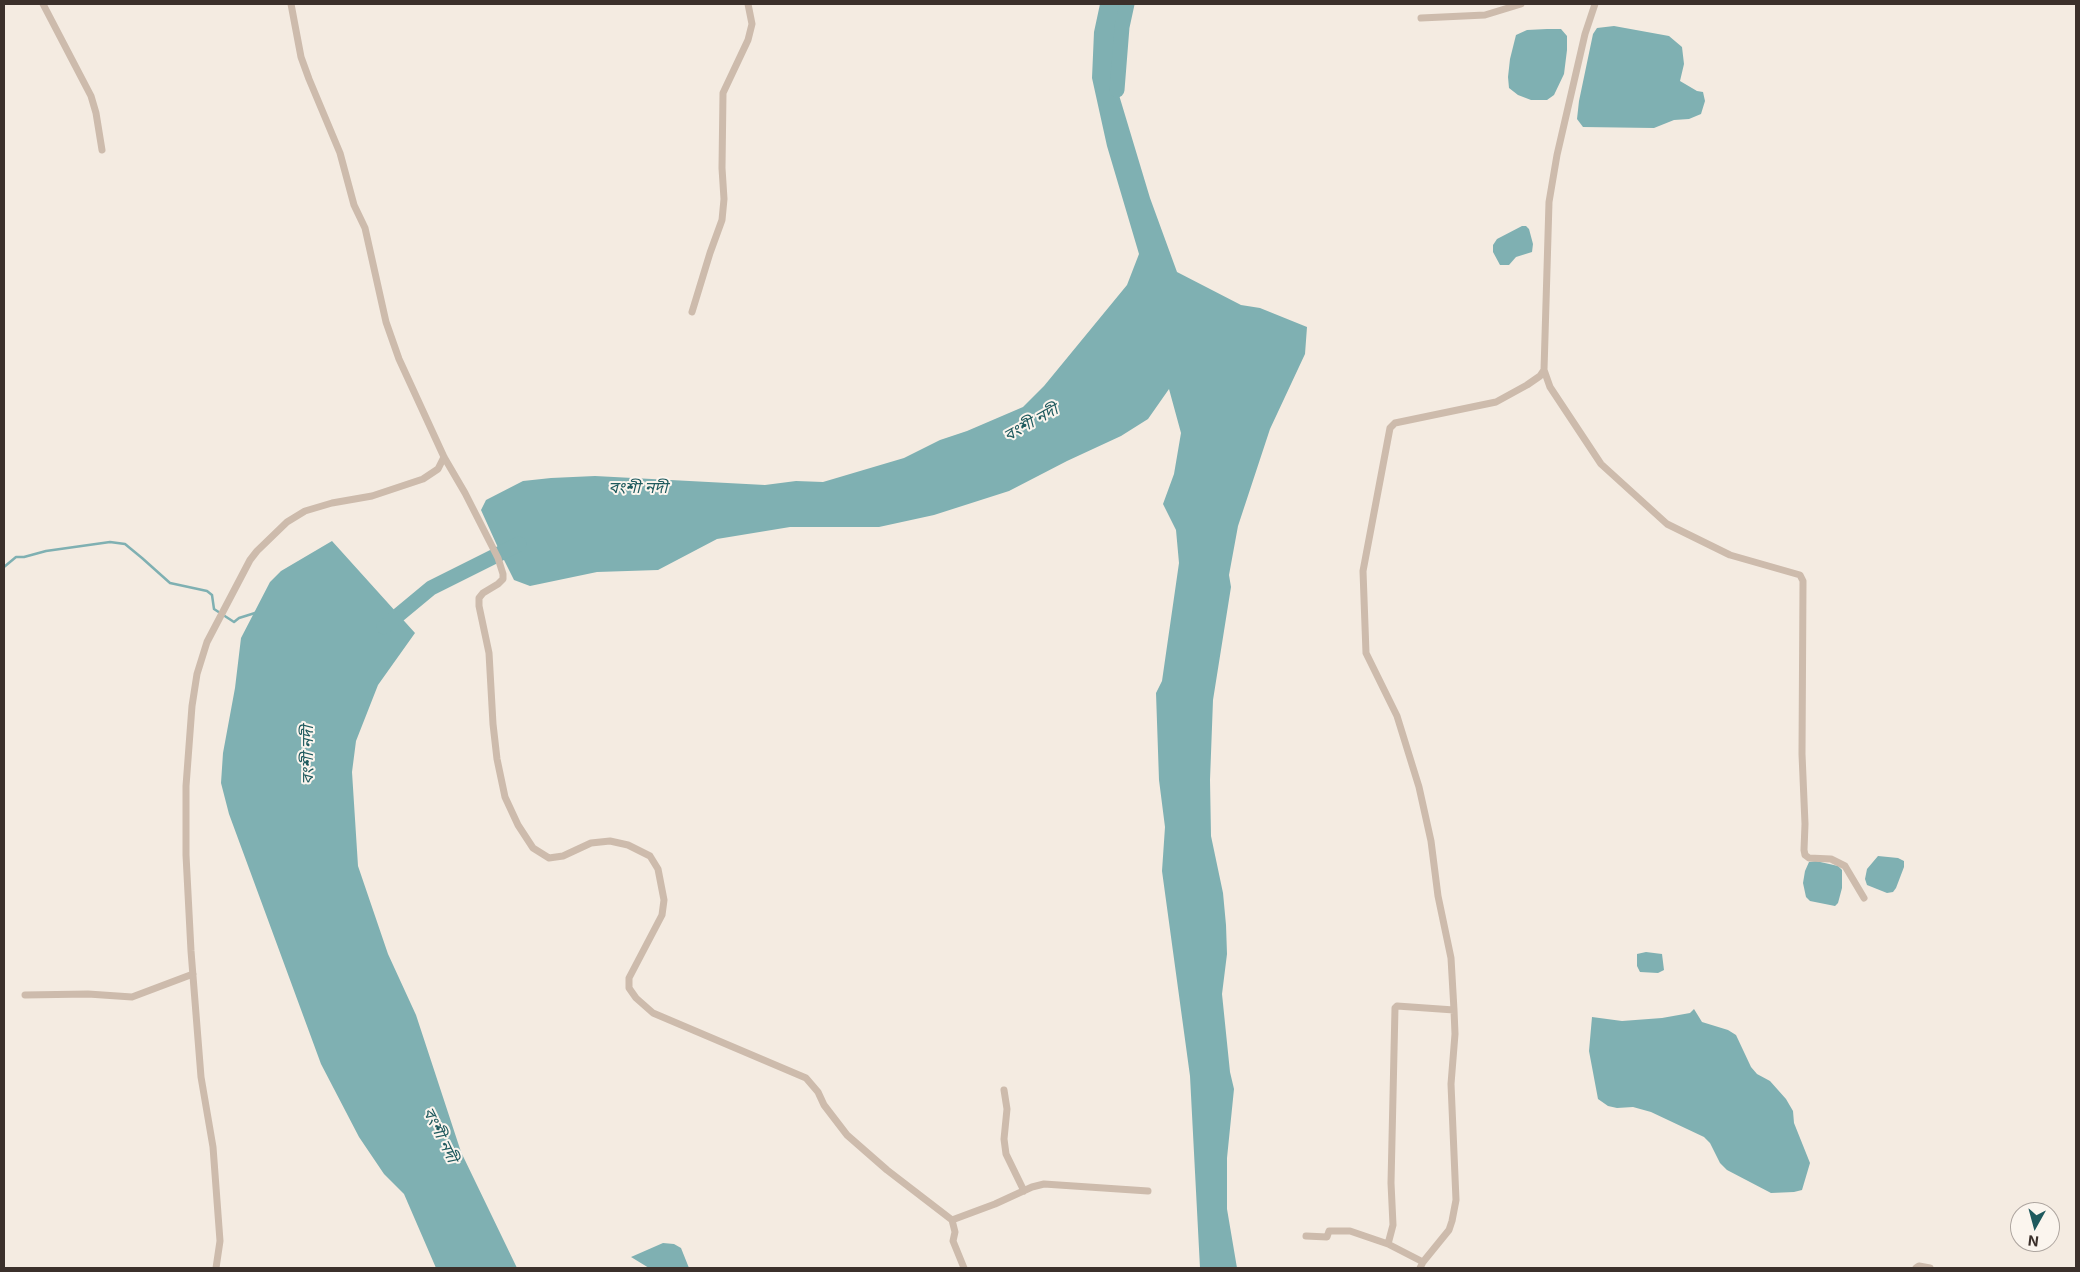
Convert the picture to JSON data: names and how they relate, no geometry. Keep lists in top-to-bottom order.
{
  "water": ["বংশী নদী"],
  "north": "bottom"
}
